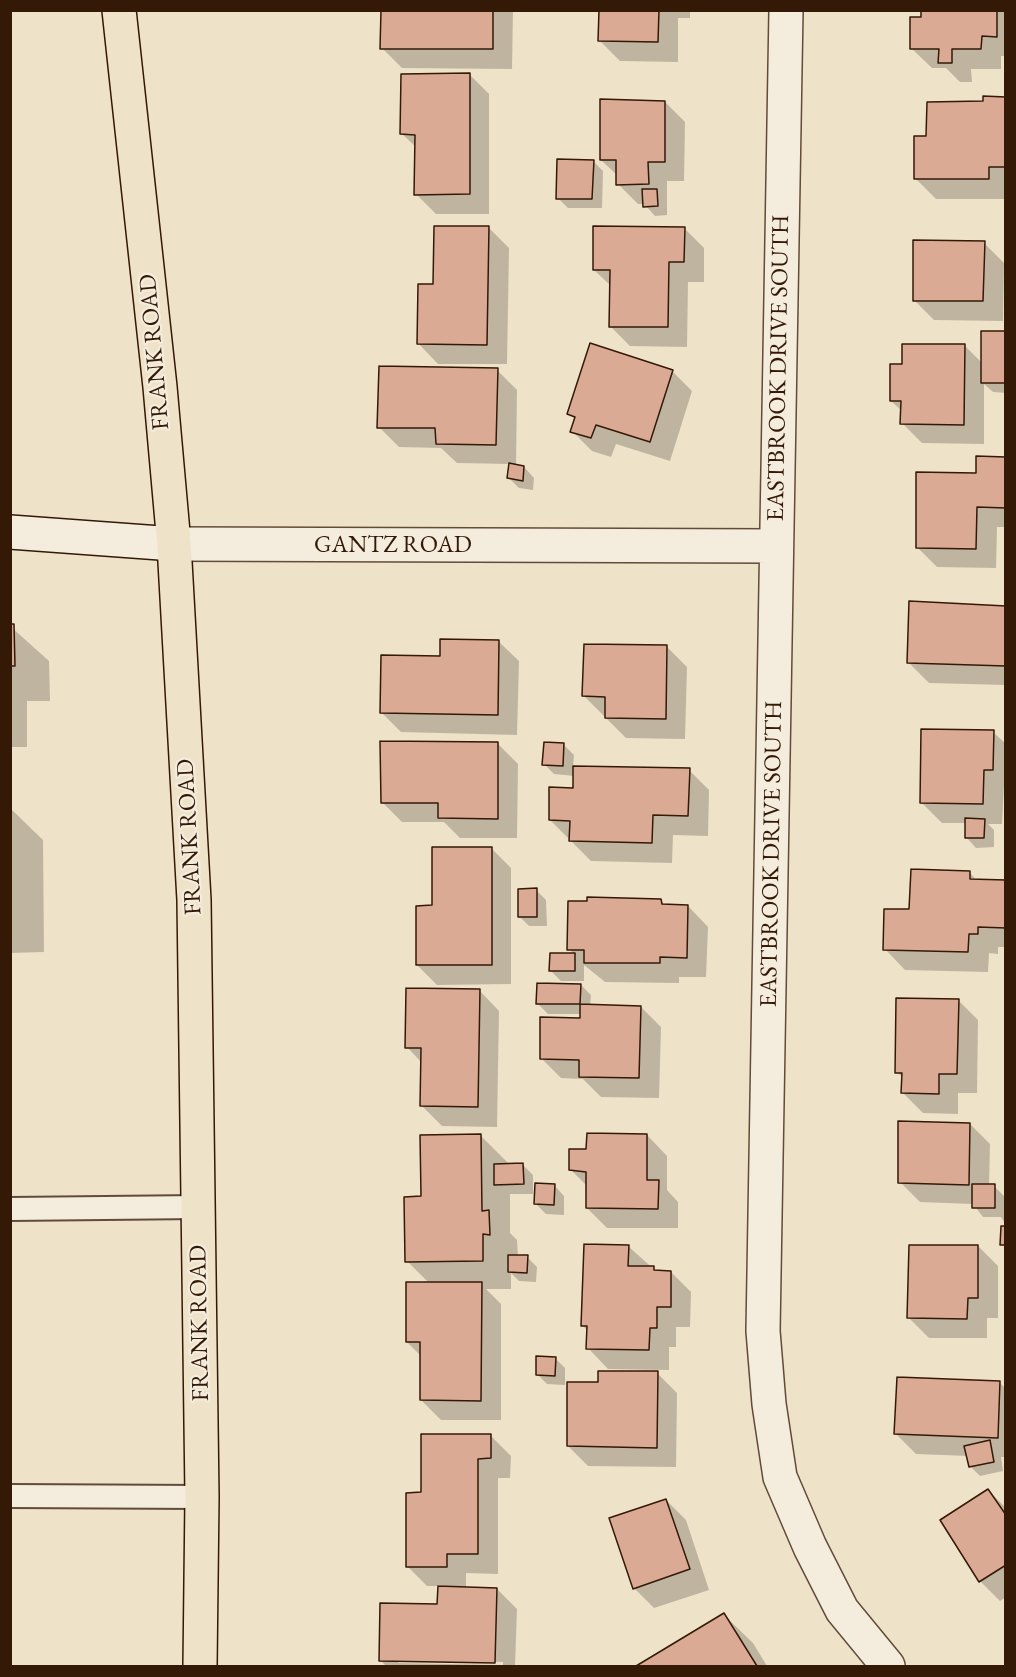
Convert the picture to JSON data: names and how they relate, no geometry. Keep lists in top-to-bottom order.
{
  "streets": {
    "main road": ["FRANK ROAD"],
    "street": ["EASTBROOK DRIVE SOUTH", "GANTZ ROAD"]
  },
  "crossings": [
    ["FRANK ROAD", "GANTZ ROAD"],
    ["EASTBROOK DRIVE SOUTH", "GANTZ ROAD"]
  ]
}
